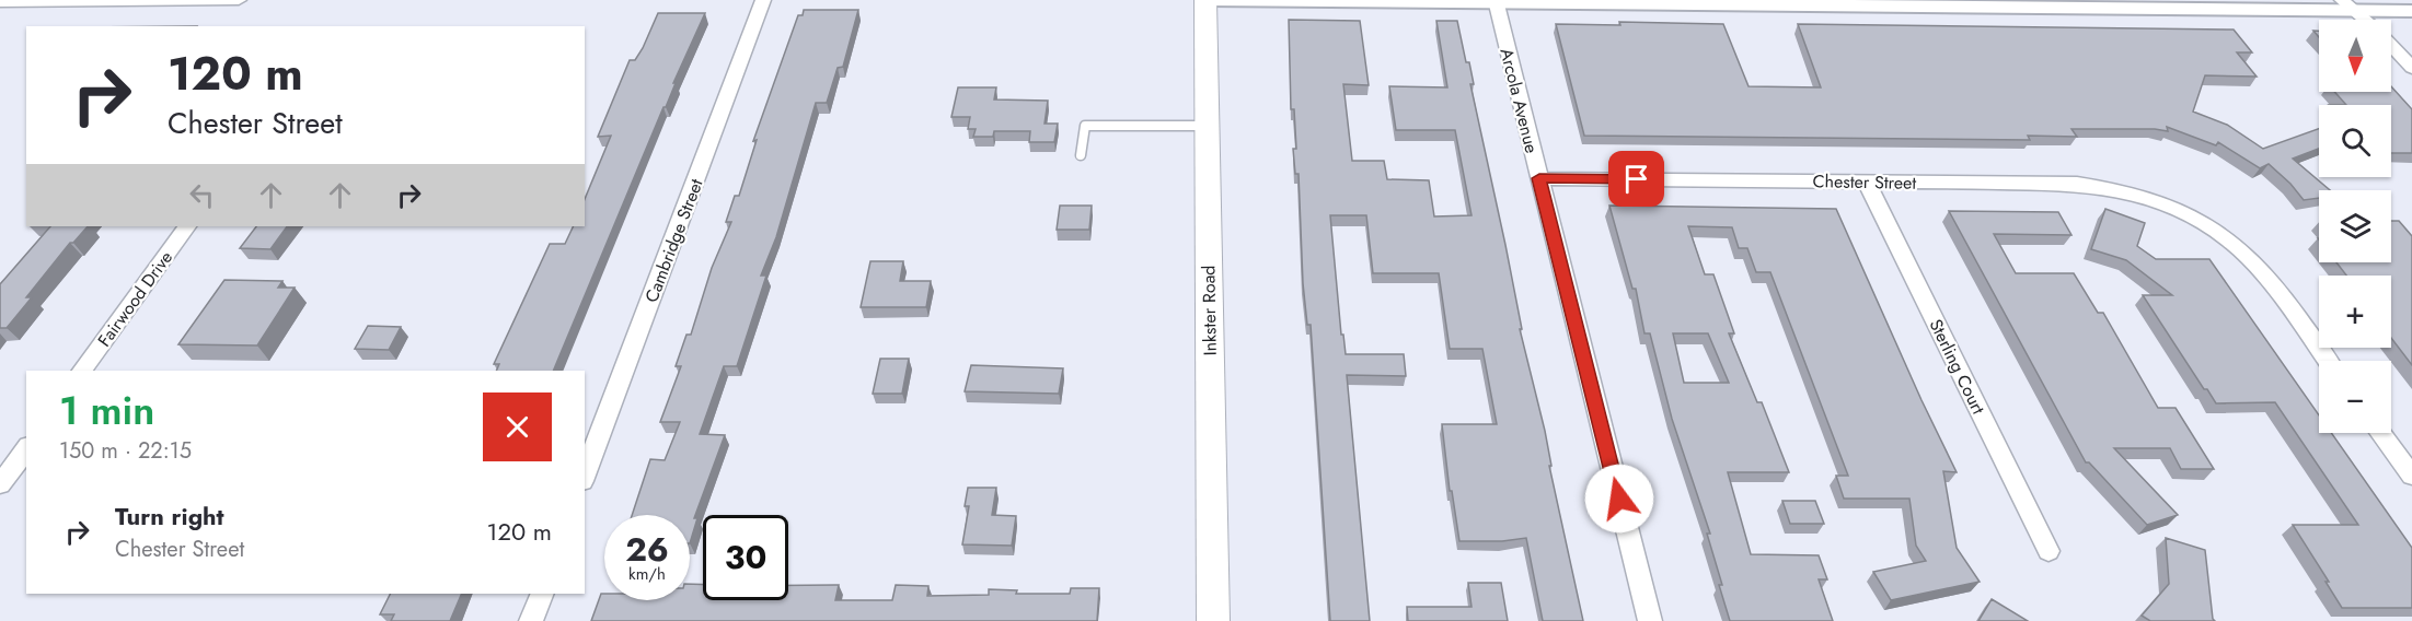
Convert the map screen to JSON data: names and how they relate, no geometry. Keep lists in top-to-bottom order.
{
  "streets": {
    "main road": ["Inkster Road"],
    "street": [
      "Arcola Avenue",
      "Chester Street",
      "Cambridge Street",
      "Fairwood Drive",
      "Sterling Court"
    ]
  },
  "crossings": [
    ["Arcola Avenue", "Chester Street"],
    ["Chester Street", "Sterling Court"]
  ],
  "north": "bottom",
  "page": {
    "map_buttons": ["+", "−"],
    "turn": ["120 m", "Chester Street"],
    "heading": ["1 min", "150 m · 22:15"],
    "list": [
      {
        "name": "Turn right",
        "note": "Chester Street",
        "value": "120 m"
      }
    ],
    "speed": "26 km/h",
    "limit": "30"
  }
}
